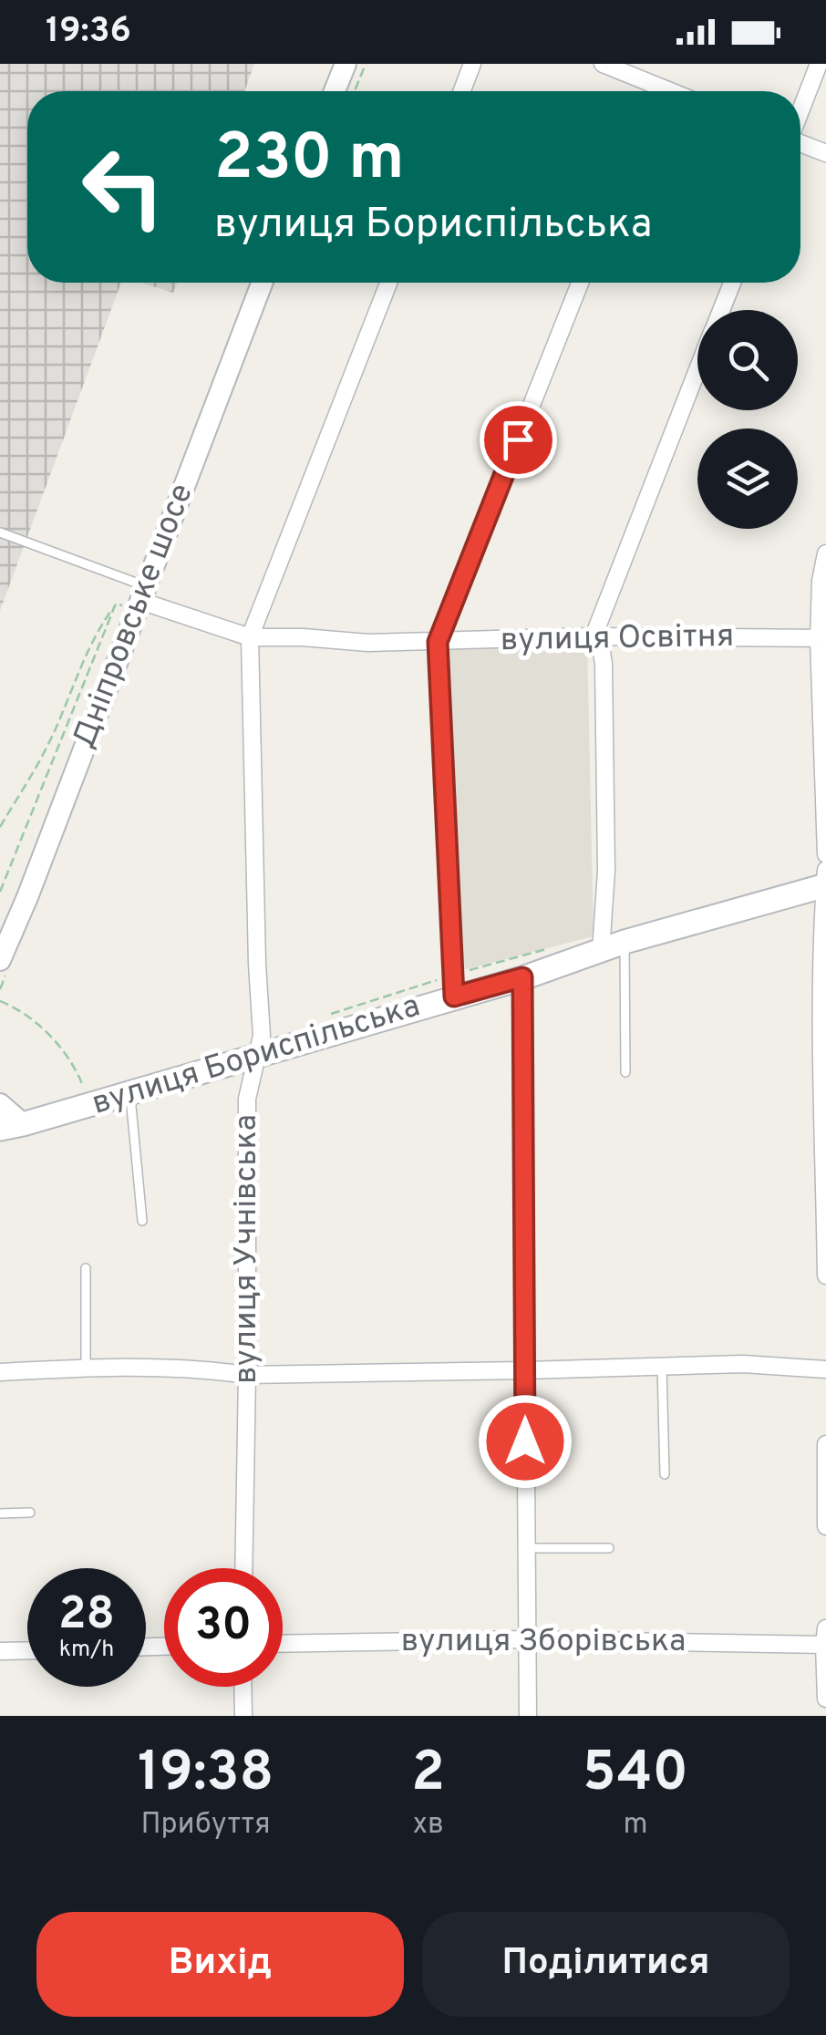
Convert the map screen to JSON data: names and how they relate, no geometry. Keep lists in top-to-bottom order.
{
  "streets": {
    "main road": ["вулиця Бориспільська"],
    "street": [
      "Дніпровське шосе",
      "вулиця Освітня",
      "вулиця Учнівська",
      "вулиця Зборівська"
    ]
  },
  "crossings": [
    ["Дніпровське шосе", "вулиця Освітня"],
    ["вулиця Освітня", "вулиця Учнівська"],
    ["вулиця Бориспільська", "вулиця Учнівська"]
  ],
  "page": {
    "status": "19:36",
    "turn": ["230 m", "вулиця Бориспільська"],
    "speed": "28 km/h",
    "limit": "30",
    "eta": [
      "19:38",
      "Прибуття",
      "2",
      "хв",
      "540",
      "m"
    ],
    "buttons": ["Вихід", "Поділитися"]
  }
}
